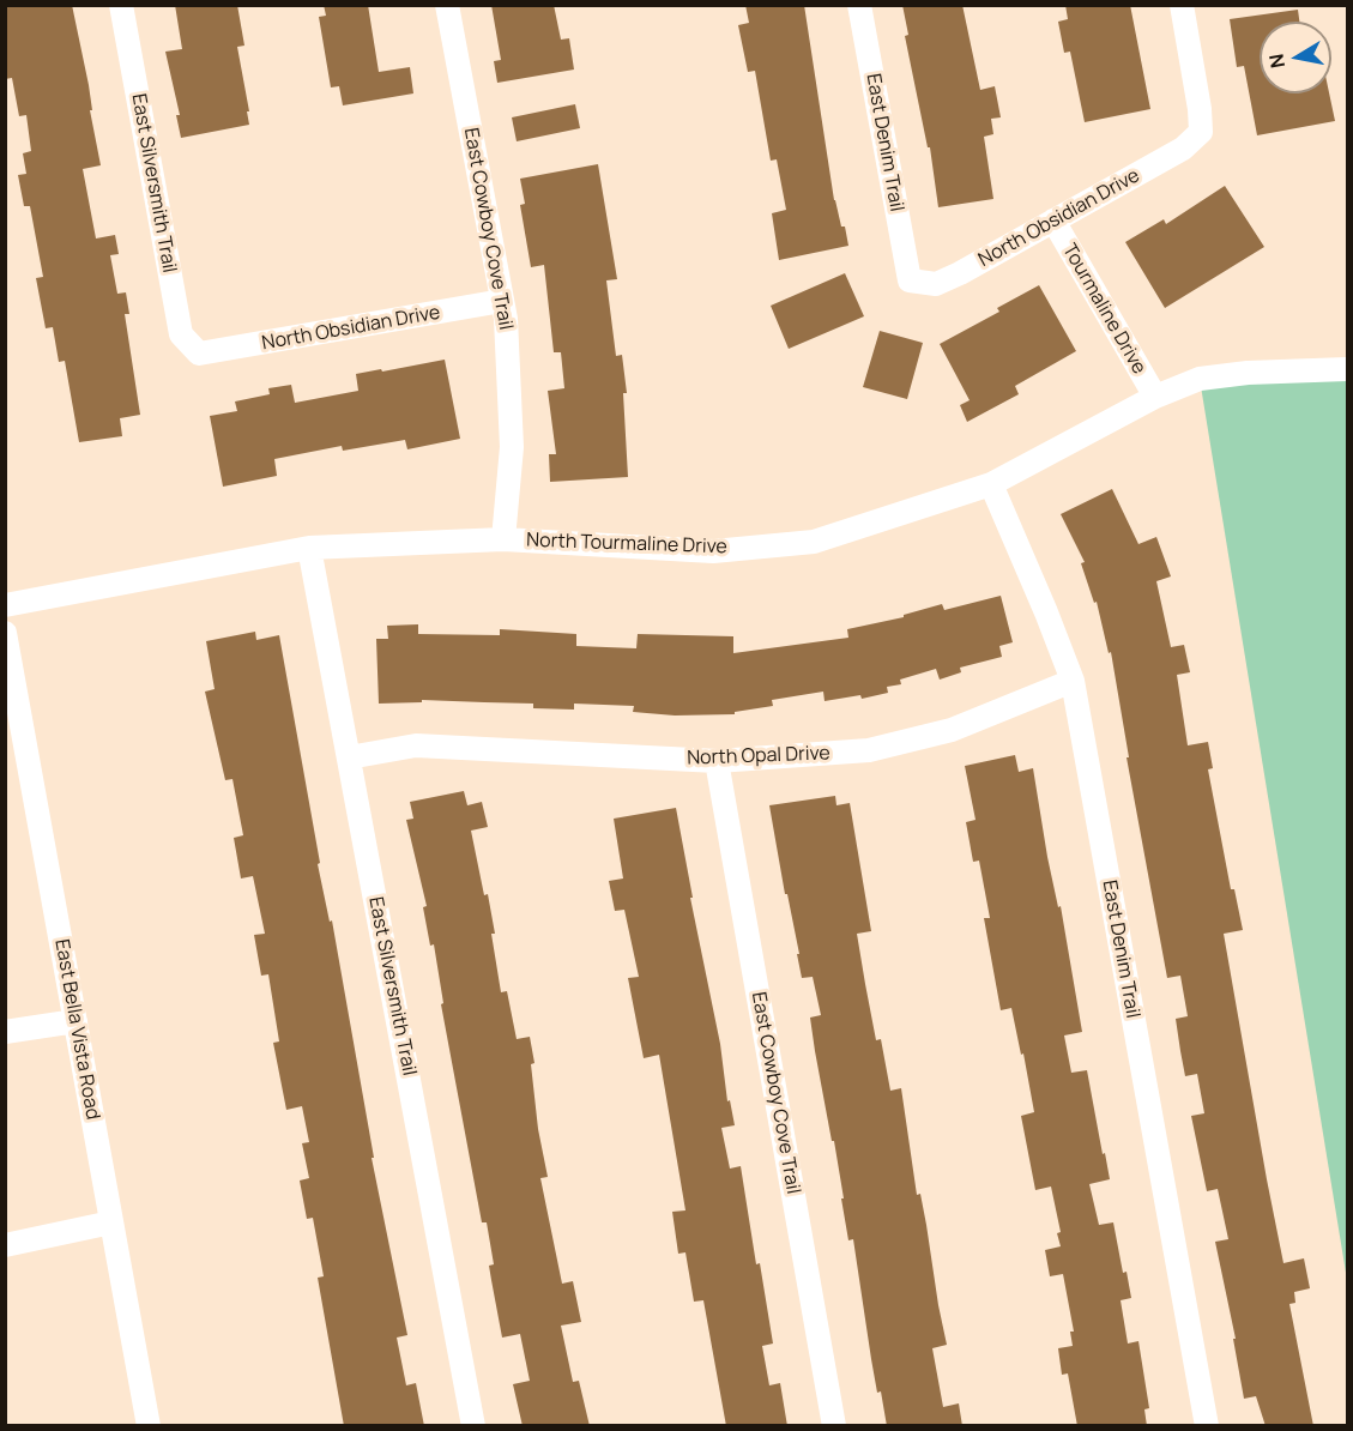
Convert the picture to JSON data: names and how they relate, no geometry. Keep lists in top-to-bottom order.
{
  "streets": {
    "street": [
      "East Denim Trail",
      "East Silversmith Trail",
      "North Obsidian Drive",
      "East Cowboy Cove Trail",
      "Tourmaline Drive",
      "North Tourmaline Drive",
      "North Opal Drive",
      "East Bella Vista Road"
    ]
  },
  "crossings": [
    ["East Denim Trail", "North Obsidian Drive"],
    ["East Denim Trail", "North Tourmaline Drive"],
    ["East Denim Trail", "North Opal Drive"],
    ["East Silversmith Trail", "North Obsidian Drive"],
    ["East Silversmith Trail", "North Tourmaline Drive"],
    ["East Silversmith Trail", "North Opal Drive"],
    ["North Obsidian Drive", "East Cowboy Cove Trail"],
    ["North Obsidian Drive", "Tourmaline Drive"],
    ["East Cowboy Cove Trail", "North Tourmaline Drive"],
    ["East Cowboy Cove Trail", "North Opal Drive"],
    ["Tourmaline Drive", "North Tourmaline Drive"]
  ],
  "north": "left"
}
